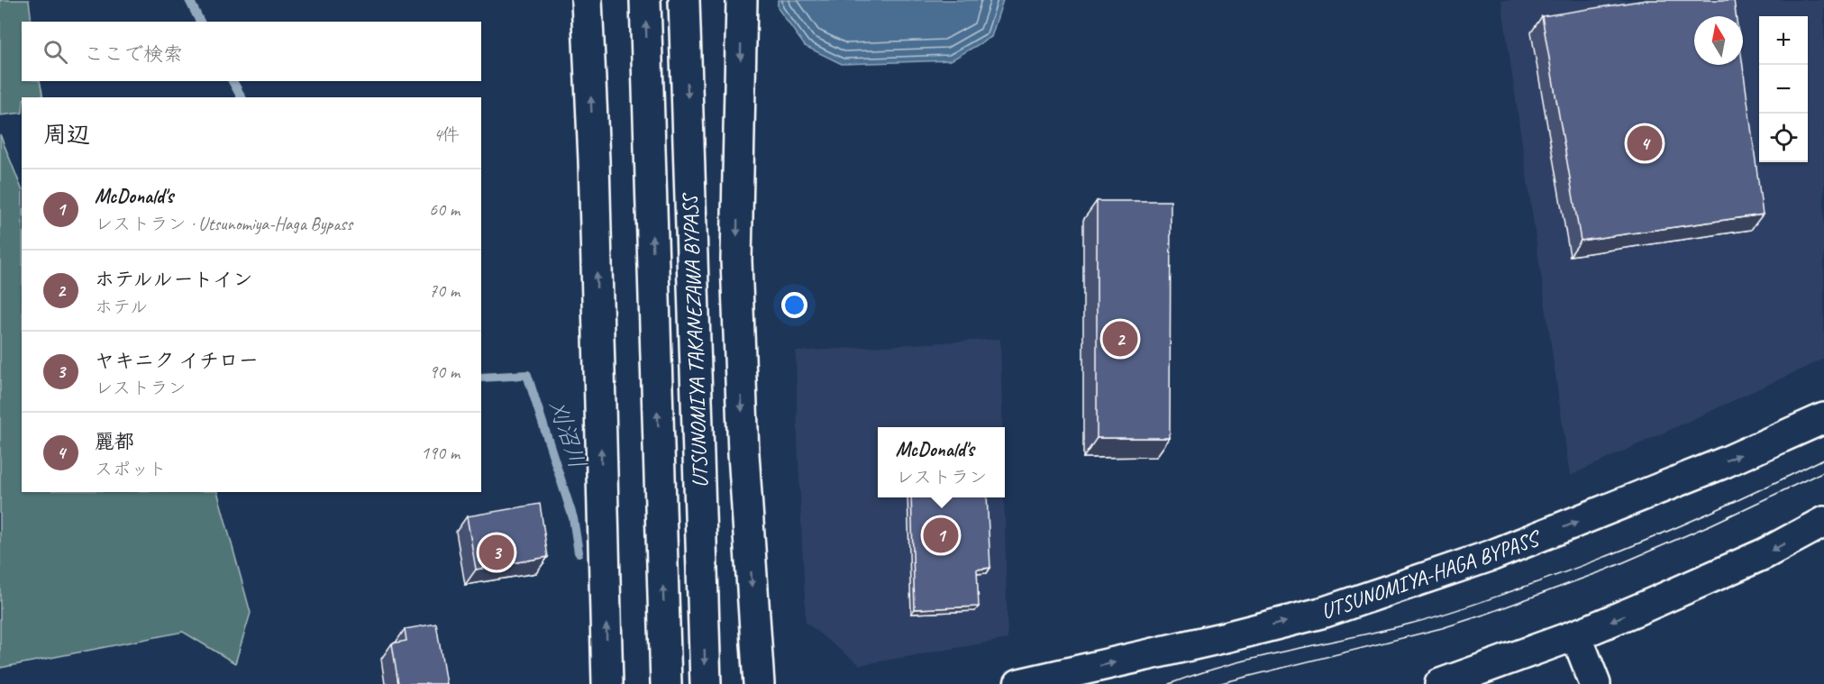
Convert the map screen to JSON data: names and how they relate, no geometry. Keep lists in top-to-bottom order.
{
  "streets": {
    "main road": ["UTSUNOMIYA TAKANEZAWA BYPASS", "UTSUNOMIYA-HAGA BYPASS"]
  },
  "water": ["刈沼川"],
  "north": "top",
  "page": {
    "map_buttons": ["+", "−"],
    "search": "ここで検索",
    "heading": ["周辺", "4件"],
    "pins": [
      "4",
      "2",
      "1",
      "3"
    ],
    "list": [
      {
        "mark": "1",
        "name": "McDonald's",
        "note": "レストラン · Utsunomiya-Haga Bypass",
        "value": "60 m"
      },
      {
        "mark": "2",
        "name": "ホテルルートイン",
        "note": "ホテル",
        "value": "70 m"
      },
      {
        "mark": "3",
        "name": "ヤキニク イチロー",
        "note": "レストラン",
        "value": "90 m"
      },
      {
        "mark": "4",
        "name": "麗都",
        "note": "スポット",
        "value": "190 m"
      }
    ],
    "popup": ["McDonald's", "レストラン"]
  }
}
